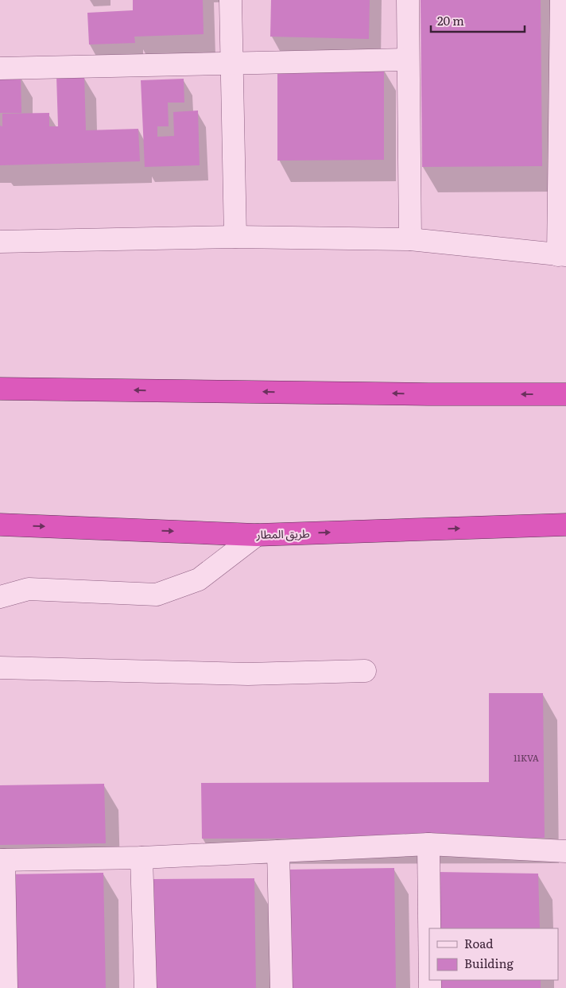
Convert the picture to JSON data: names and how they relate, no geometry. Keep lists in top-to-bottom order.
{
  "streets": {
    "highway": ["طريق المطار"]
  },
  "house_numbers": ["11KVA"],
  "legend": ["Road", "Building"],
  "scale_bar": "20 m"
}
